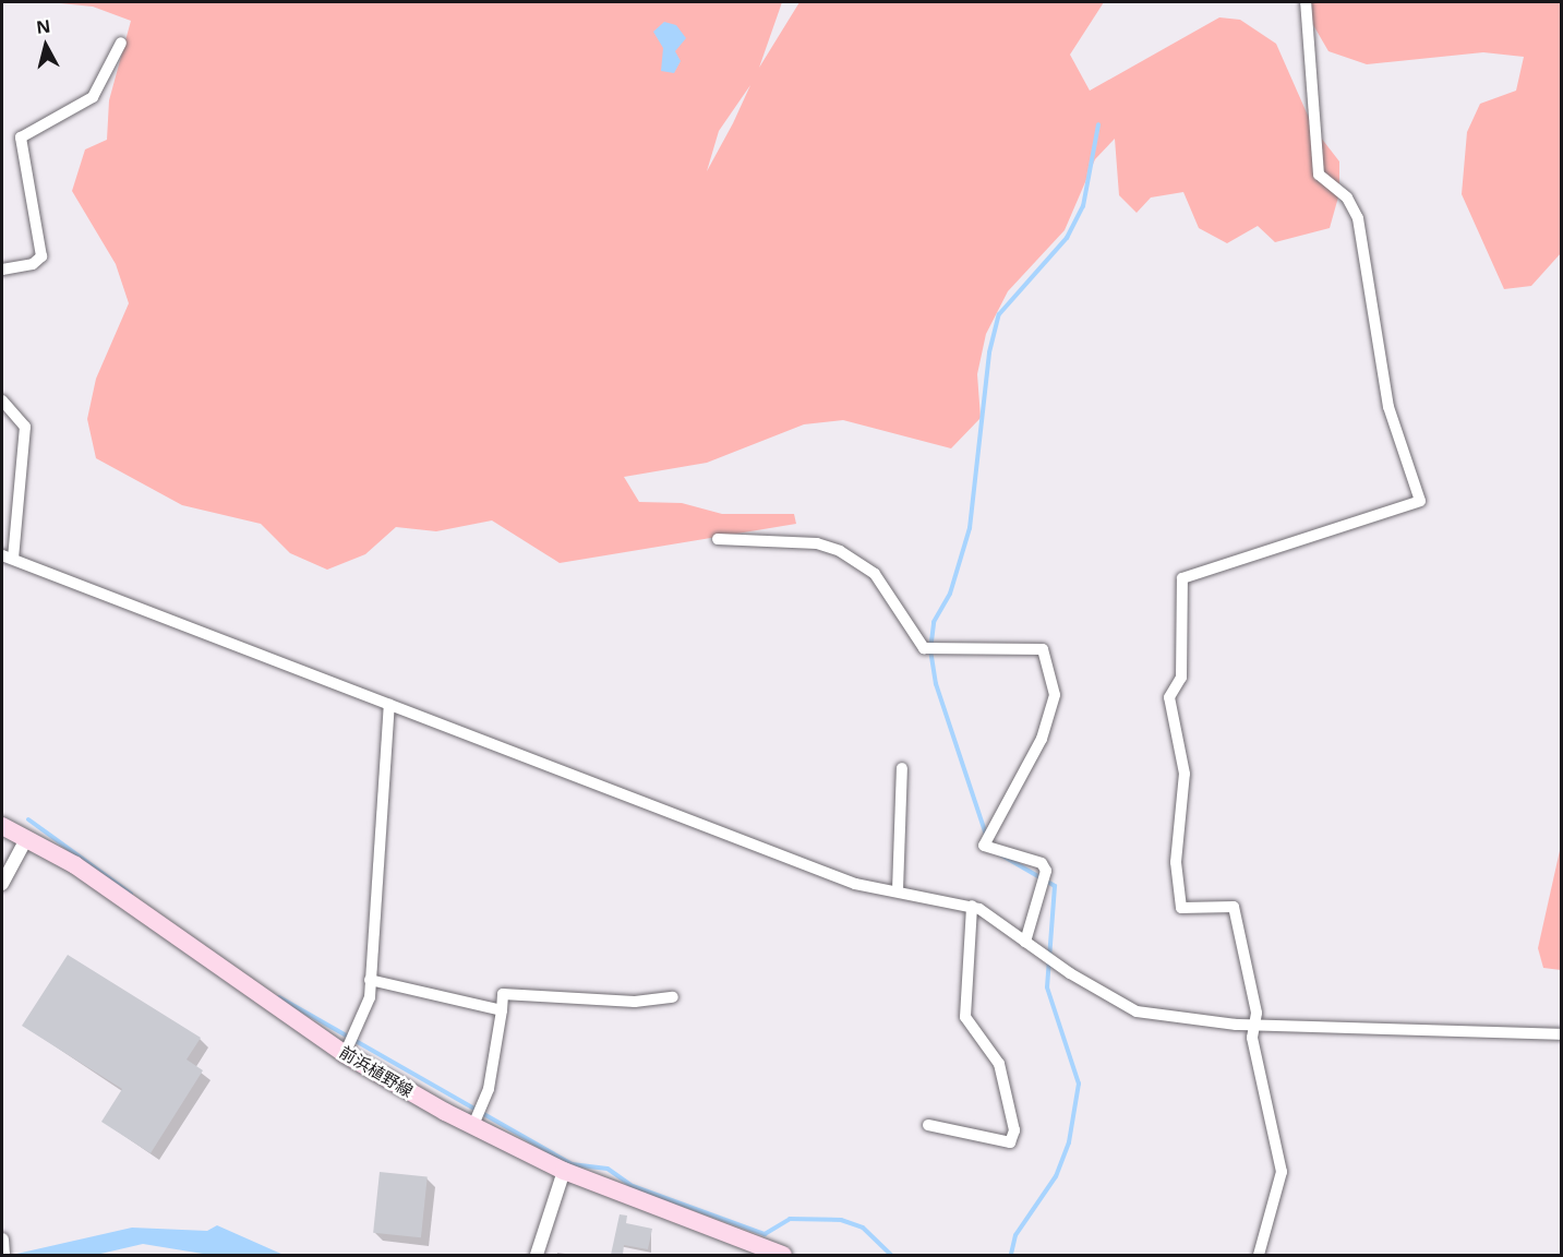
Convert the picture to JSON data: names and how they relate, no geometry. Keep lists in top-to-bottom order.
{
  "streets": {
    "main road": ["前浜植野線"]
  },
  "north": "top"
}
